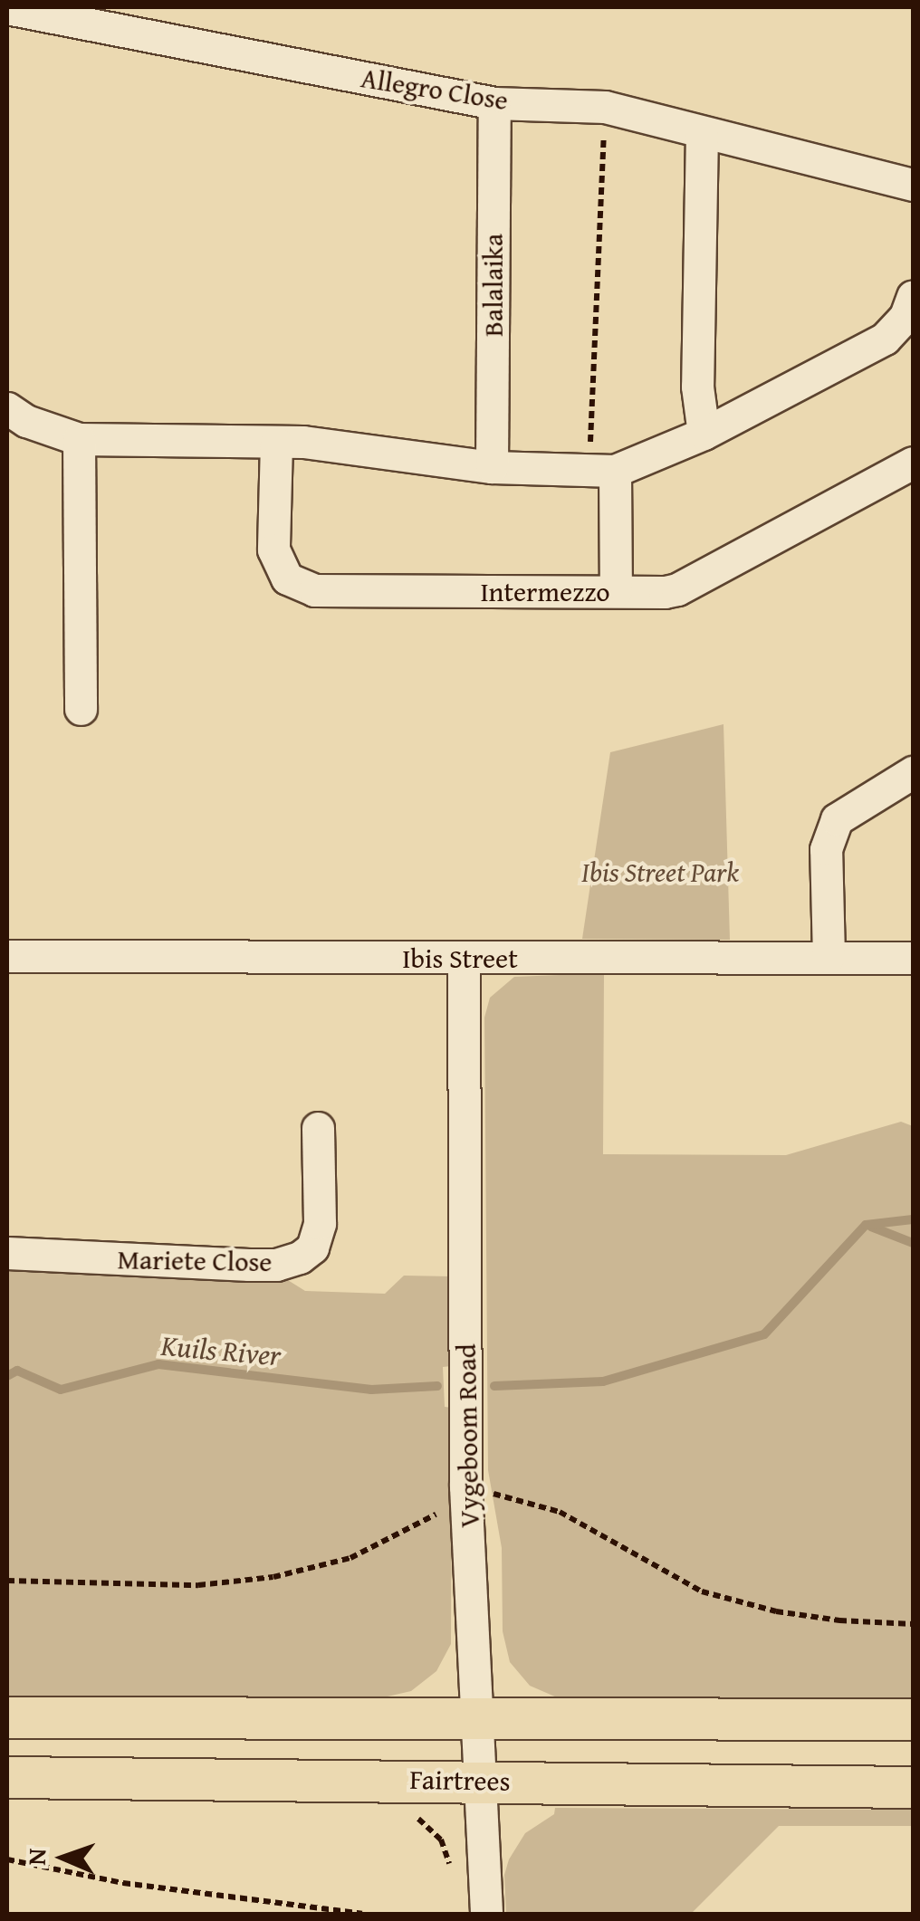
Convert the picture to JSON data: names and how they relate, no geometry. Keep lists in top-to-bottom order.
{
  "streets": {
    "main road": ["Fairtrees"],
    "street": [
      "Allegro Close",
      "Balalaika",
      "Intermezzo",
      "Ibis Street",
      "Mariete Close",
      "Vygeboom Road"
    ]
  },
  "crossings": [
    ["Allegro Close", "Balalaika"],
    ["Ibis Street", "Vygeboom Road"],
    ["Vygeboom Road", "Fairtrees"]
  ],
  "water": ["Kuils River"],
  "parks": ["Ibis Street Park"],
  "north": "left"
}
